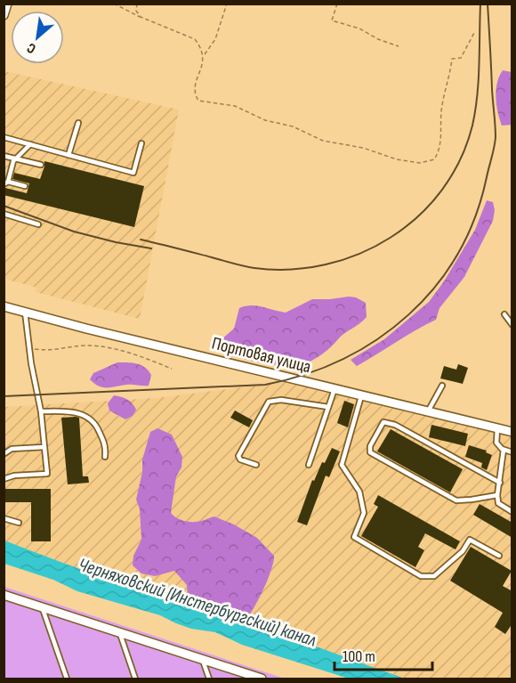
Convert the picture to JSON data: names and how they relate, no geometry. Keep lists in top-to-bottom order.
{
  "streets": {
    "street": ["Портовая улица"]
  },
  "water": ["Черняховский (Инстербургский) канал"],
  "scale_bar": "100 m",
  "north": "bottom left"
}
